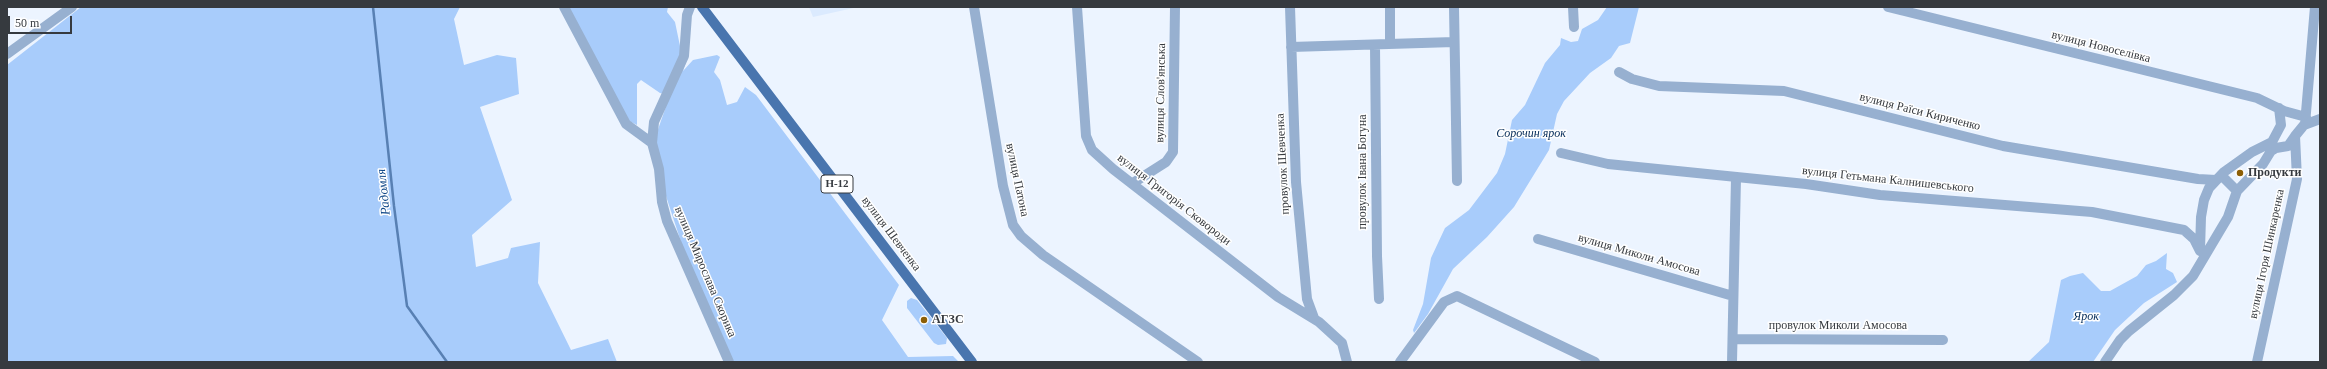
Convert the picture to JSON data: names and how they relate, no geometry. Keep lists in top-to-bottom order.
{
  "streets": {
    "main road": ["Н-12", "вулиця Шевченка"],
    "street": [
      "вулиця Новоселівка",
      "вулиця Слов'янська",
      "вулиця Раїси Кириченко",
      "провулок Шевченка",
      "провулок Івана Богуна",
      "вулиця Патона",
      "вулиця Гетьмана Калнишевського",
      "вулиця Григорія Сковороди",
      "вулиця Ігоря Шинкаренка",
      "вулиця Миколи Амосова",
      "вулиця Мирослава Скорика",
      "провулок Миколи Амосова"
    ]
  },
  "crossings": [
    ["вулиця Слов'янська", "вулиця Григорія Сковороди"],
    ["провулок Шевченка", "вулиця Григорія Сковороди"]
  ],
  "water": ["Радомля"],
  "parks": ["Сорочин ярок", "Ярок"],
  "places": ["Продукти", "АГЗС"],
  "scale_bar": "50 m"
}
